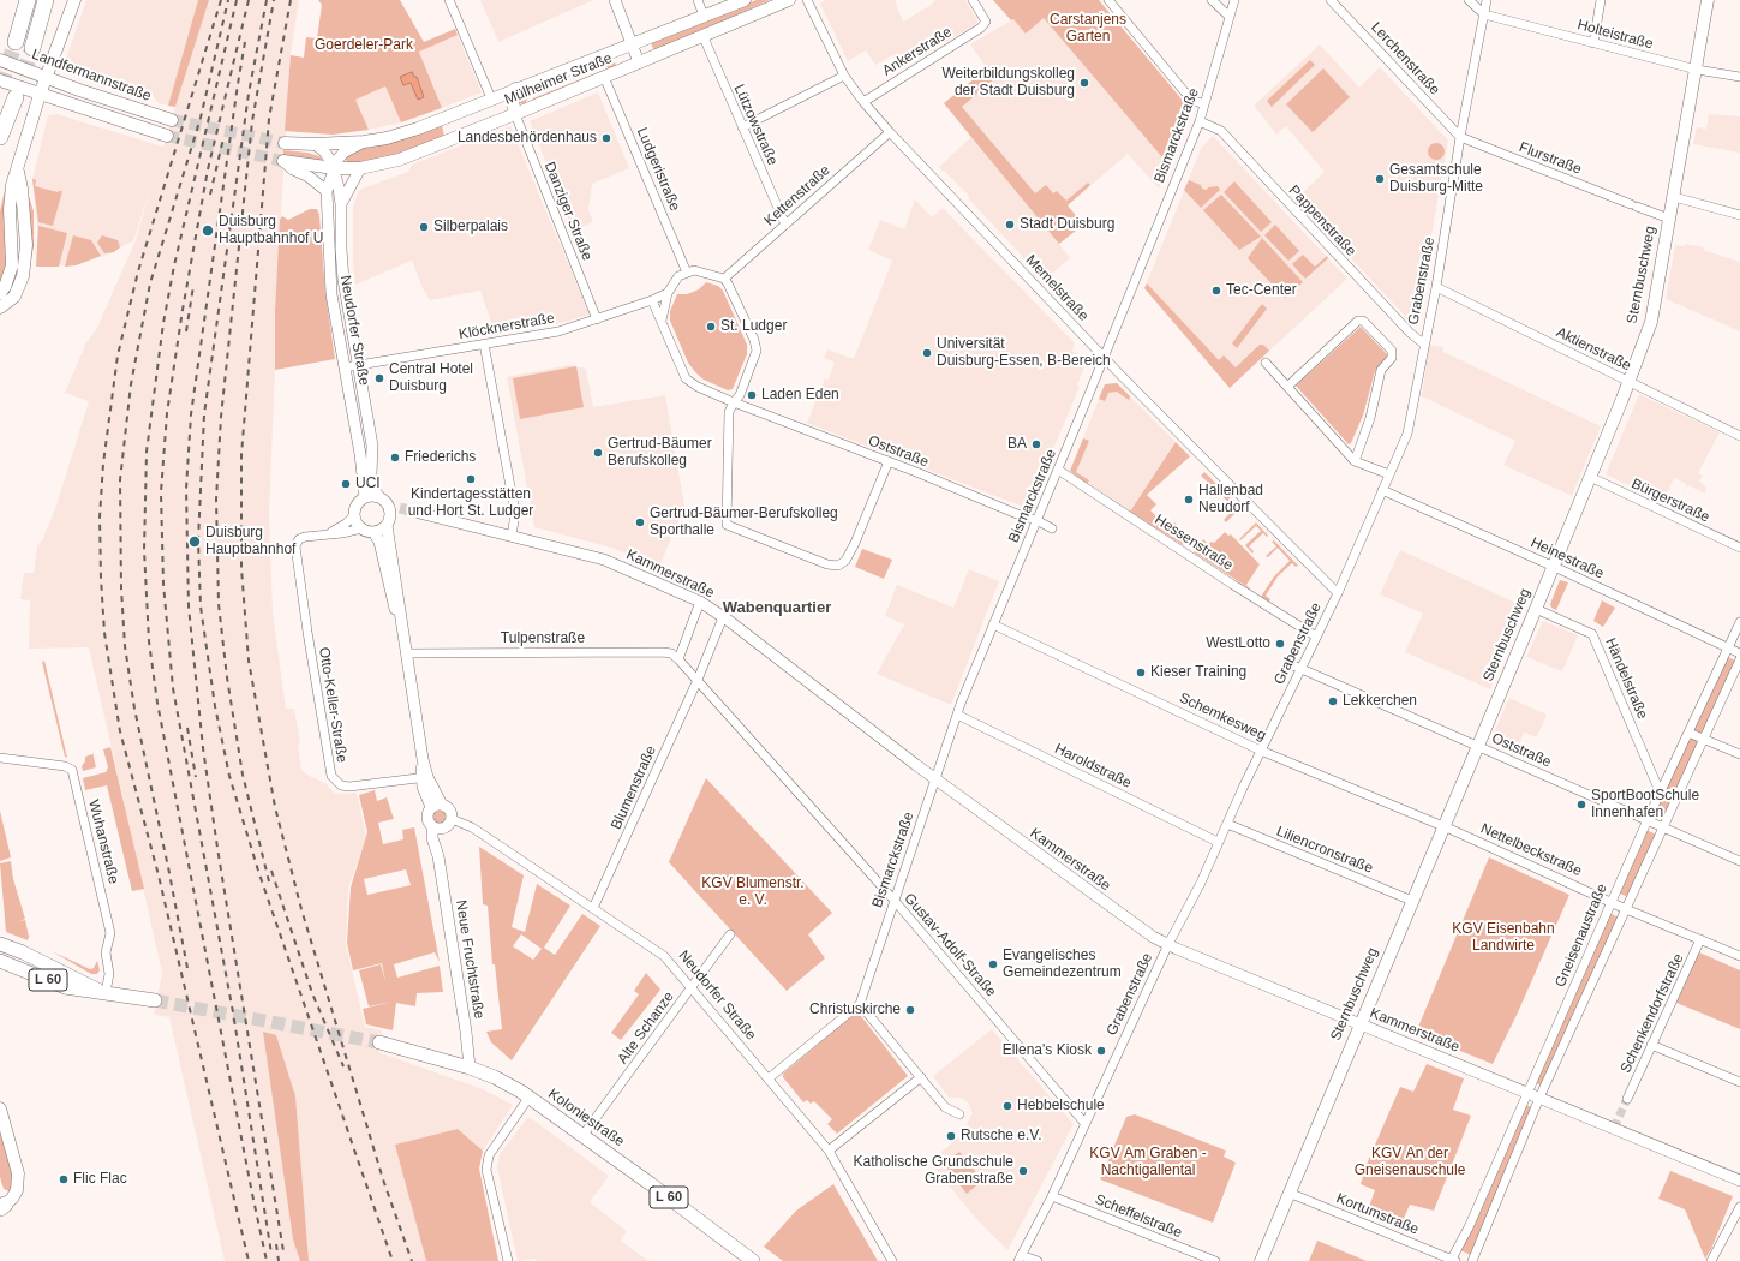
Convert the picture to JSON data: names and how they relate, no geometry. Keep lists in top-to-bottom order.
{
  "streets": {
    "main road": [
      "Landfermannstraße",
      "Mülheimer Straße",
      "Sternbuschweg",
      "L 60",
      "Koloniestraße"
    ],
    "street": [
      "Holteistraße",
      "Ankerstraße",
      "Lerchenstraße",
      "Lützowstraße",
      "Bismarckstraße",
      "Flurstraße",
      "Ludgeristraße",
      "Kettenstraße",
      "Danziger Straße",
      "Pappenstraße",
      "Grabenstraße",
      "Memelstraße",
      "Klöcknerstraße",
      "Neudorfer Straße",
      "Aktienstraße",
      "Oststraße",
      "Bürgerstraße",
      "Hessenstraße",
      "Heinestraße",
      "Kammerstraße",
      "Tulpenstraße",
      "Händelstraße",
      "Otto-Keller-Straße",
      "Schemkesweg",
      "Haroldstraße",
      "Blumenstraße",
      "Wuhanstraße",
      "Liliencronstraße",
      "Nettelbeckstraße",
      "Gneisenaustraße",
      "Gustav-Adolf-Straße",
      "Neue Fruchtstraße",
      "Schenkendorfstraße",
      "Alte Schanze",
      "Kortumstraße",
      "Scheffelstraße"
    ]
  },
  "crossings": [
    ["Holteistraße", "Sternbuschweg"],
    ["Holteistraße", "Grabenstraße"],
    ["Ankerstraße", "Memelstraße"],
    ["Lerchenstraße", "Flurstraße"],
    ["Lerchenstraße", "Grabenstraße"],
    ["Mülheimer Straße", "Lützowstraße"],
    ["Mülheimer Straße", "Ludgeristraße"],
    ["Mülheimer Straße", "Danziger Straße"],
    ["Mülheimer Straße", "Neudorfer Straße"],
    ["Lützowstraße", "Kettenstraße"],
    ["Bismarckstraße", "Pappenstraße"],
    ["Bismarckstraße", "Memelstraße"],
    ["Bismarckstraße", "Oststraße"],
    ["Bismarckstraße", "Hessenstraße"],
    ["Bismarckstraße", "Kammerstraße"],
    ["Bismarckstraße", "Schemkesweg"],
    ["Bismarckstraße", "Haroldstraße"],
    ["Bismarckstraße", "Gustav-Adolf-Straße"],
    ["Flurstraße", "Sternbuschweg"],
    ["Flurstraße", "Grabenstraße"],
    ["Ludgeristraße", "Kettenstraße"],
    ["Ludgeristraße", "Klöcknerstraße"],
    ["Ludgeristraße", "Oststraße"],
    ["Kettenstraße", "Memelstraße"],
    ["Kettenstraße", "Klöcknerstraße"],
    ["Kettenstraße", "Oststraße"],
    ["Danziger Straße", "Klöcknerstraße"],
    ["Pappenstraße", "Grabenstraße"],
    ["Sternbuschweg", "Aktienstraße"],
    ["Sternbuschweg", "Oststraße"],
    ["Sternbuschweg", "Bürgerstraße"],
    ["Sternbuschweg", "Heinestraße"],
    ["Sternbuschweg", "Kammerstraße"],
    ["Sternbuschweg", "Händelstraße"],
    ["Sternbuschweg", "Schemkesweg"],
    ["Sternbuschweg", "Liliencronstraße"],
    ["Sternbuschweg", "Nettelbeckstraße"],
    ["Sternbuschweg", "Kortumstraße"],
    ["Grabenstraße", "Memelstraße"],
    ["Grabenstraße", "Aktienstraße"],
    ["Grabenstraße", "Oststraße"],
    ["Grabenstraße", "Hessenstraße"],
    ["Grabenstraße", "Heinestraße"],
    ["Grabenstraße", "Kammerstraße"],
    ["Grabenstraße", "Schemkesweg"],
    ["Grabenstraße", "Haroldstraße"],
    ["Grabenstraße", "Liliencronstraße"],
    ["Grabenstraße", "Gustav-Adolf-Straße"],
    ["Grabenstraße", "Scheffelstraße"],
    ["Klöcknerstraße", "Neudorfer Straße"],
    ["Klöcknerstraße", "Oststraße"],
    ["Neudorfer Straße", "Blumenstraße"],
    ["Neudorfer Straße", "Neue Fruchtstraße"],
    ["Neudorfer Straße", "Alte Schanze"],
    ["Oststraße", "Gneisenaustraße"],
    ["Heinestraße", "Gneisenaustraße"],
    ["Kammerstraße", "Blumenstraße"],
    ["Kammerstraße", "Gneisenaustraße"],
    ["Händelstraße", "Gneisenaustraße"],
    ["Schemkesweg", "Nettelbeckstraße"],
    ["Blumenstraße", "Gustav-Adolf-Straße"],
    ["Wuhanstraße", "L 60"],
    ["Nettelbeckstraße", "Gneisenaustraße"],
    ["Nettelbeckstraße", "Schenkendorfstraße"],
    ["Gneisenaustraße", "Kortumstraße"],
    ["Neue Fruchtstraße", "Koloniestraße"],
    ["Alte Schanze", "Koloniestraße"]
  ],
  "districts": ["Wabenquartier"],
  "parks": [
    "Carstanjens Garten",
    "Goerdeler-Park",
    "KGV Blumenstr. e. V.",
    "KGV Eisenbahn Landwirte",
    "KGV Am Graben - Nachtigallental",
    "KGV An der Gneisenauschule"
  ],
  "places": [
    "Weiterbildungskolleg der Stadt Duisburg",
    "Landesbehördenhaus",
    "Gesamtschule Duisburg-Mitte",
    "Stadt Duisburg",
    "Silberpalais",
    "Duisburg Hauptbahnhof U",
    "Tec-Center",
    "St. Ludger",
    "Universität Duisburg-Essen, B-Bereich",
    "Central Hotel Duisburg",
    "Laden Eden",
    "BA",
    "Gertrud-Bäumer Berufskolleg",
    "Friederichs",
    "Kindertagesstätten und Hort St. Ludger",
    "UCI",
    "Hallenbad Neudorf",
    "Gertrud-Bäumer-Berufskolleg Sporthalle",
    "Duisburg Hauptbahnhof",
    "WestLotto",
    "Kieser Training",
    "Lekkerchen",
    "SportBootSchule Innenhafen",
    "Evangelisches Gemeindezentrum",
    "Christuskirche",
    "Ellena's Kiosk",
    "Hebbelschule",
    "Rutsche e.V.",
    "Katholische Grundschule Grabenstraße",
    "Flic Flac"
  ]
}
